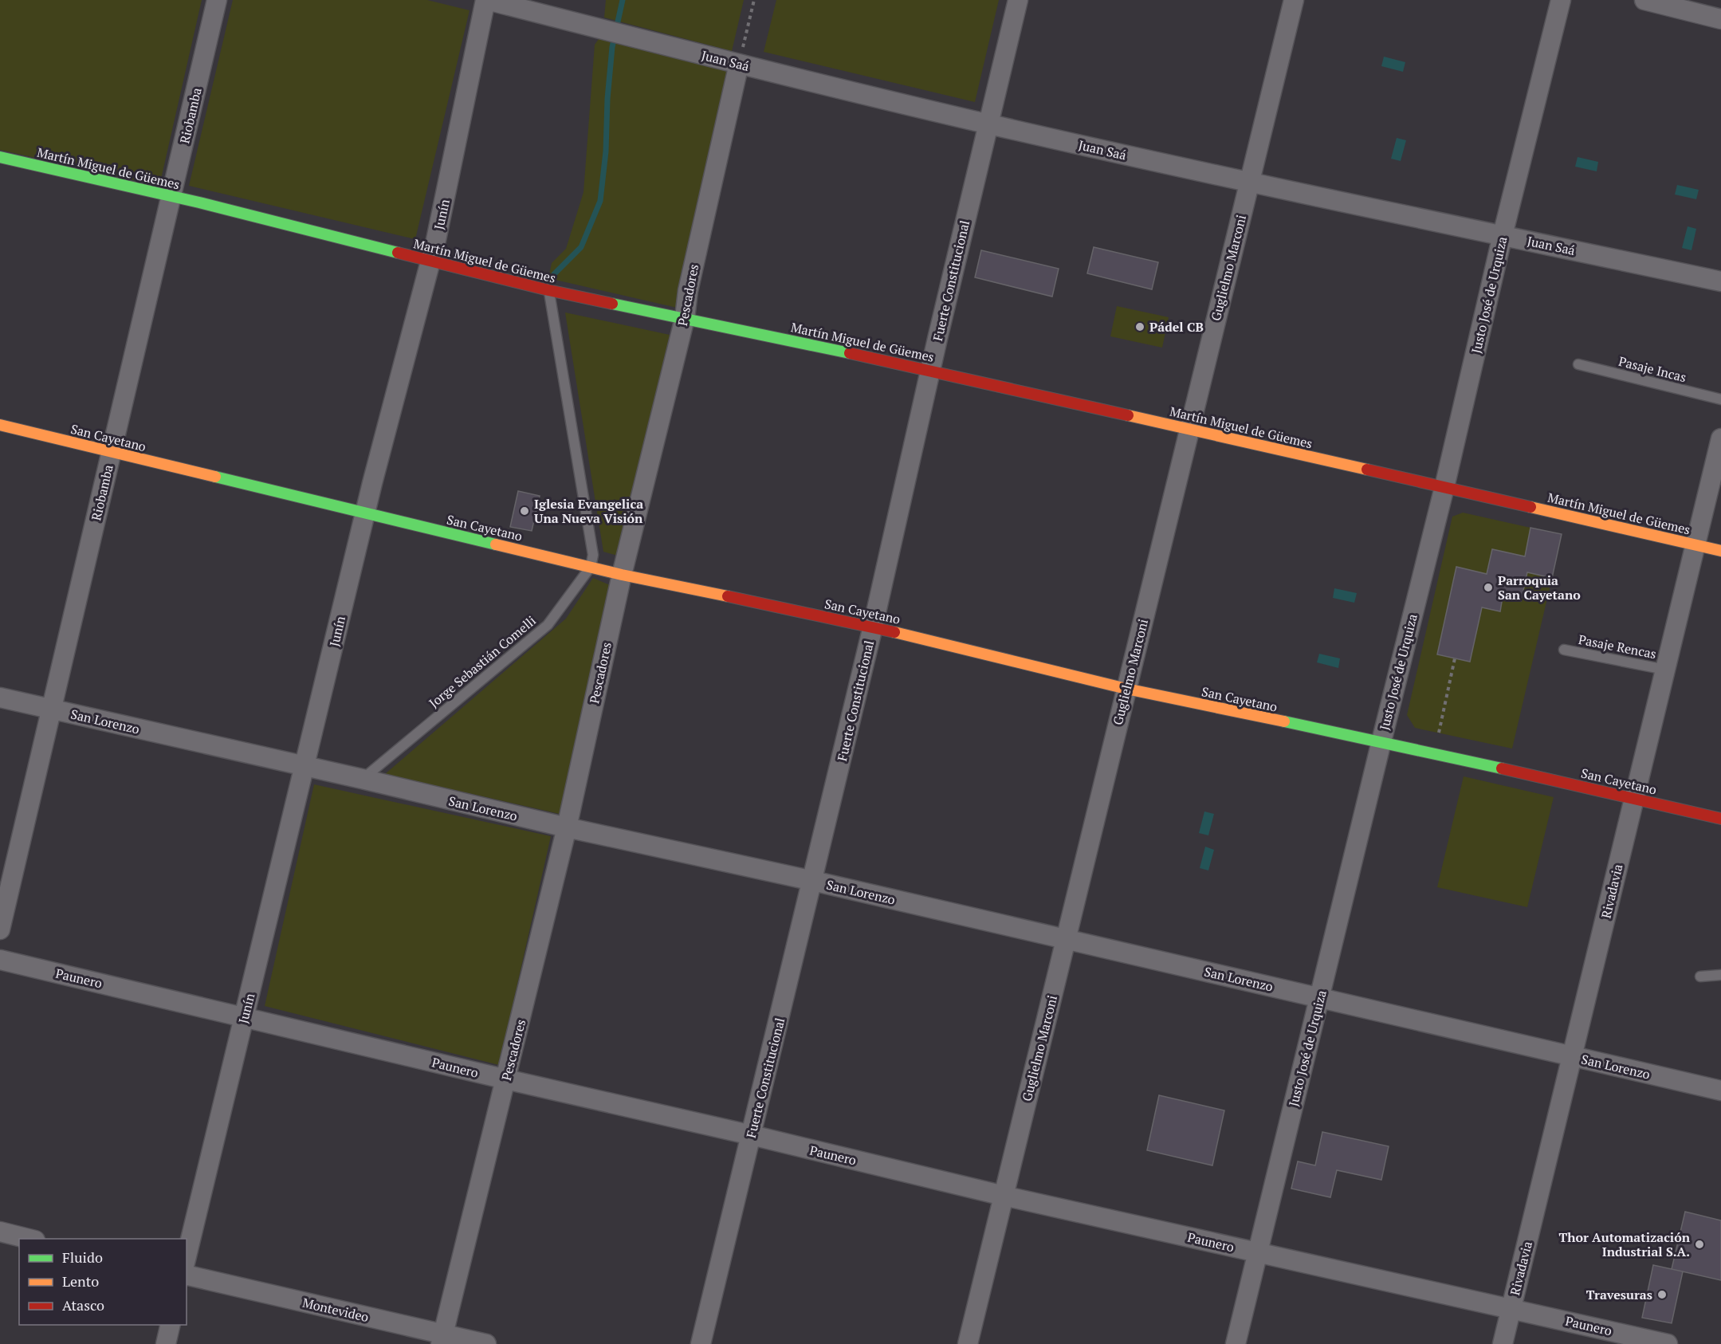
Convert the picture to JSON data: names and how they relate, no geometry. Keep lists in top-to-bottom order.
{
  "streets": {
    "street": [
      "Juan Saá",
      "Riobamba",
      "Martín Miguel de Güemes",
      "Junín",
      "Guglielmo Marconi",
      "Fuerte Constitucional",
      "Pescadores",
      "Justo José de Urquiza",
      "San Cayetano",
      "San Lorenzo",
      "Rivadavia",
      "Paunero",
      "Montevideo"
    ],
    "lane": ["Pasaje Incas", "Pasaje Rencas", "Jorge Sebastián Comelli"]
  },
  "crossings": [
    ["Juan Saá", "Junín"],
    ["Juan Saá", "Guglielmo Marconi"],
    ["Juan Saá", "Fuerte Constitucional"],
    ["Juan Saá", "Pescadores"],
    ["Juan Saá", "Justo José de Urquiza"],
    ["Riobamba", "Martín Miguel de Güemes"],
    ["Riobamba", "San Cayetano"],
    ["Riobamba", "San Lorenzo"],
    ["Martín Miguel de Güemes", "Junín"],
    ["Martín Miguel de Güemes", "Guglielmo Marconi"],
    ["Martín Miguel de Güemes", "Fuerte Constitucional"],
    ["Martín Miguel de Güemes", "Pescadores"],
    ["Martín Miguel de Güemes", "Justo José de Urquiza"],
    ["Martín Miguel de Güemes", "Rivadavia"],
    ["Junín", "San Cayetano"],
    ["Junín", "San Lorenzo"],
    ["Junín", "Paunero"],
    ["Guglielmo Marconi", "San Cayetano"],
    ["Guglielmo Marconi", "San Lorenzo"],
    ["Guglielmo Marconi", "Paunero"],
    ["Fuerte Constitucional", "San Cayetano"],
    ["Fuerte Constitucional", "San Lorenzo"],
    ["Fuerte Constitucional", "Paunero"],
    ["Pescadores", "San Cayetano"],
    ["Pescadores", "San Lorenzo"],
    ["Pescadores", "Paunero"],
    ["Pescadores", "Montevideo"],
    ["Justo José de Urquiza", "San Cayetano"],
    ["Justo José de Urquiza", "San Lorenzo"],
    ["Justo José de Urquiza", "Paunero"],
    ["San Cayetano", "Jorge Sebastián Comelli"],
    ["San Cayetano", "Rivadavia"],
    ["Pasaje Rencas", "Rivadavia"],
    ["Jorge Sebastián Comelli", "San Lorenzo"],
    ["San Lorenzo", "Rivadavia"],
    ["Rivadavia", "Paunero"]
  ],
  "places": [
    "Pádel CB",
    "Iglesia Evangelica Una Nueva Visión",
    "Parroquia San Cayetano",
    "Thor Automatización Industrial S.A.",
    "Travesuras"
  ],
  "legend": ["Fluido", "Lento", "Atasco"]
}
